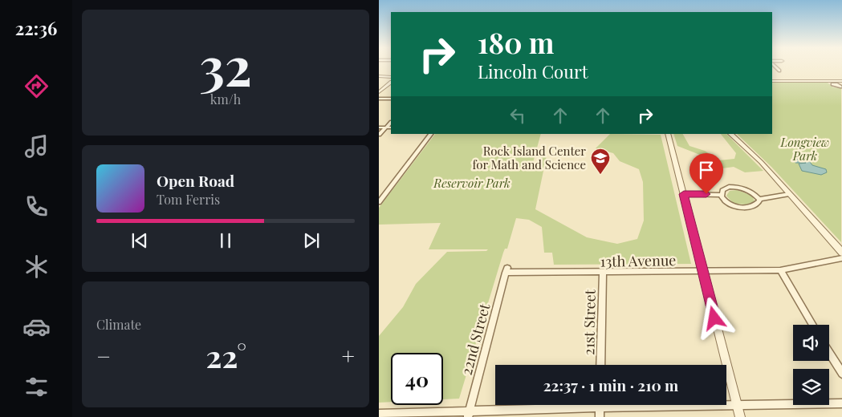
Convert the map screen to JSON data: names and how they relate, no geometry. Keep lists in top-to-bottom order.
{
  "streets": {
    "street": ["13th Avenue", "21st Street", "22nd Street"]
  },
  "crossings": [
    ["13th Avenue", "21st Street"],
    ["13th Avenue", "22nd Street"]
  ],
  "parks": ["Longview Park", "Reservoir Park"],
  "places": {
    "school or university": ["Rock Island Center for Math and Science"]
  },
  "page": {
    "tabs": "22:36",
    "tile": [
      ["32", "km/h"],
      "Climate"
    ],
    "turn": ["180 m", "Lincoln Court"],
    "song": ["Open Road", "Tom Ferris"],
    "heat": ["−", "22°", "+"],
    "limit": "40",
    "trip": "22:37 · 1 min · 210 m"
  }
}
